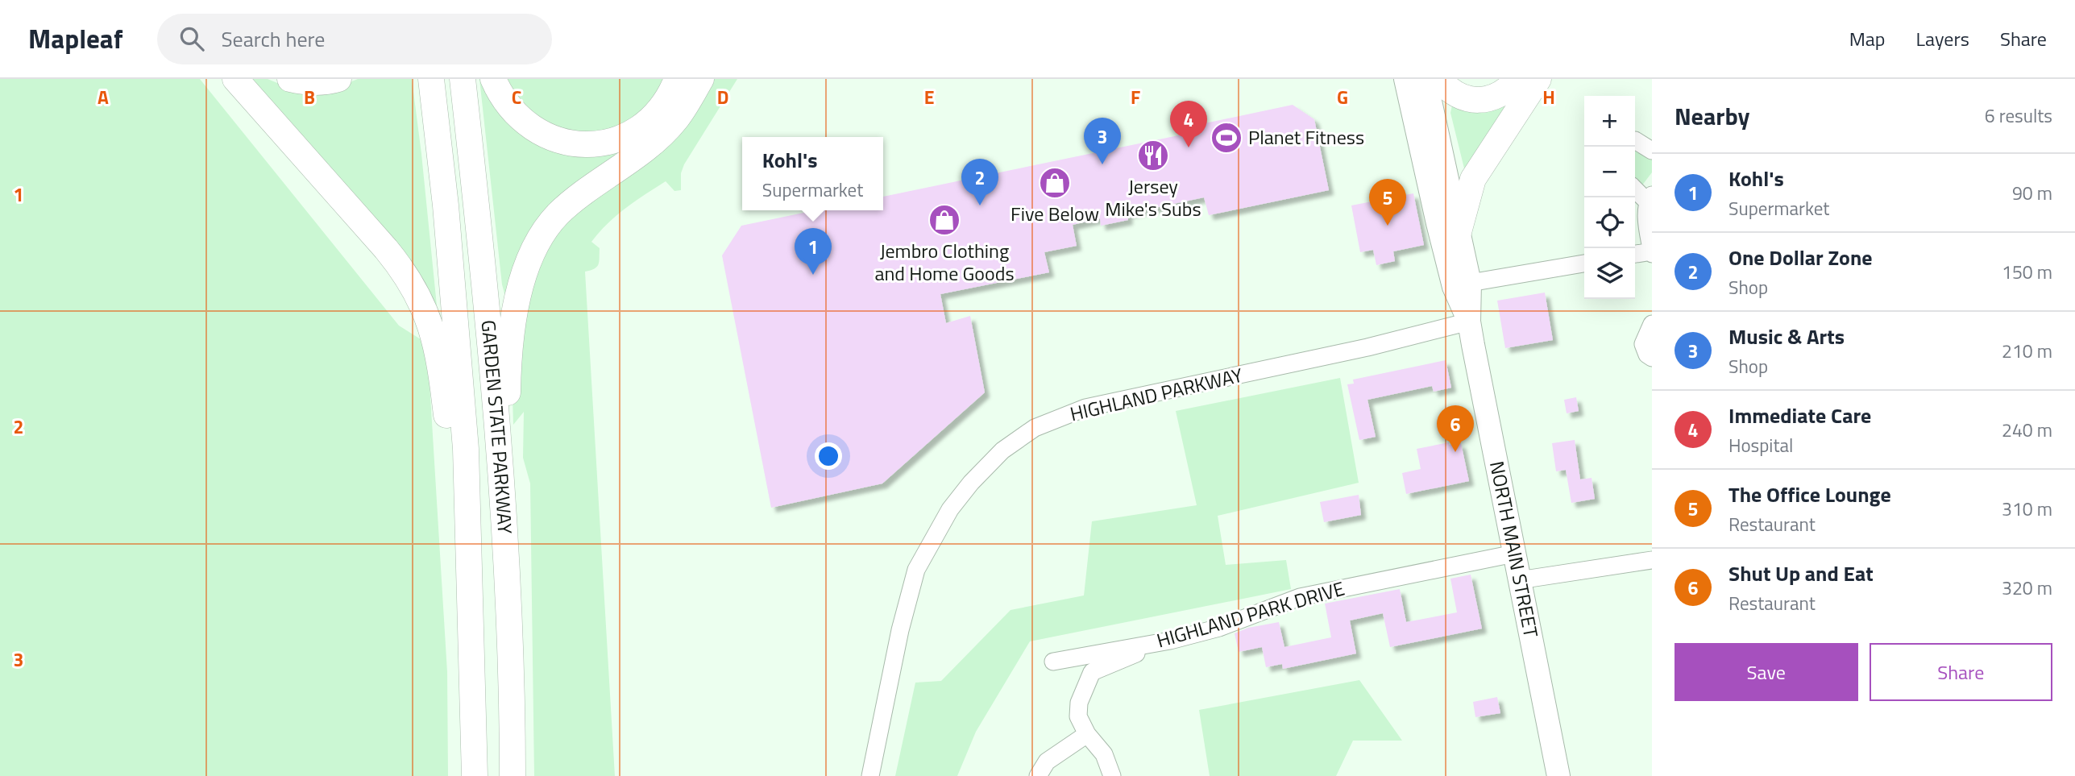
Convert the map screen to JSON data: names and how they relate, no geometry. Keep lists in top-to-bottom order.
{
  "streets": {
    "highway": ["GARDEN STATE PARKWAY"],
    "main road": ["NORTH MAIN STREET"],
    "street": ["HIGHLAND PARKWAY", "HIGHLAND PARK DRIVE"]
  },
  "crossings": [
    ["HIGHLAND PARKWAY", "NORTH MAIN STREET"],
    ["NORTH MAIN STREET", "HIGHLAND PARK DRIVE"]
  ],
  "places": {
    "sports": ["Planet Fitness"],
    "restaurant": ["Jersey Mike's Subs"],
    "shop": ["Five Below", "Jembro Clothing and Home Goods"]
  },
  "page": {
    "header": "Mapleaf",
    "search": "Search here",
    "nav": ["Map", "Layers", "Share"],
    "heading": ["Nearby", "6 results"],
    "map_buttons": ["+", "−"],
    "pins": [
      "4",
      "3",
      "2",
      "5",
      "1",
      "6"
    ],
    "popup": ["Kohl's", "Supermarket"],
    "list": [
      {
        "mark": "1",
        "name": "Kohl's",
        "note": "Supermarket",
        "value": "90 m"
      },
      {
        "mark": "2",
        "name": "One Dollar Zone",
        "note": "Shop",
        "value": "150 m"
      },
      {
        "mark": "3",
        "name": "Music & Arts",
        "note": "Shop",
        "value": "210 m"
      },
      {
        "mark": "4",
        "name": "Immediate Care",
        "note": "Hospital",
        "value": "240 m"
      },
      {
        "mark": "5",
        "name": "The Office Lounge",
        "note": "Restaurant",
        "value": "310 m"
      },
      {
        "mark": "6",
        "name": "Shut Up and Eat",
        "note": "Restaurant",
        "value": "320 m"
      }
    ],
    "buttons": ["Save", "Share"]
  },
  "grid": {
    "columns": [
      "A",
      "B",
      "C",
      "D",
      "E",
      "F",
      "G",
      "H"
    ],
    "rows": ["1", "2", "3"]
  }
}
